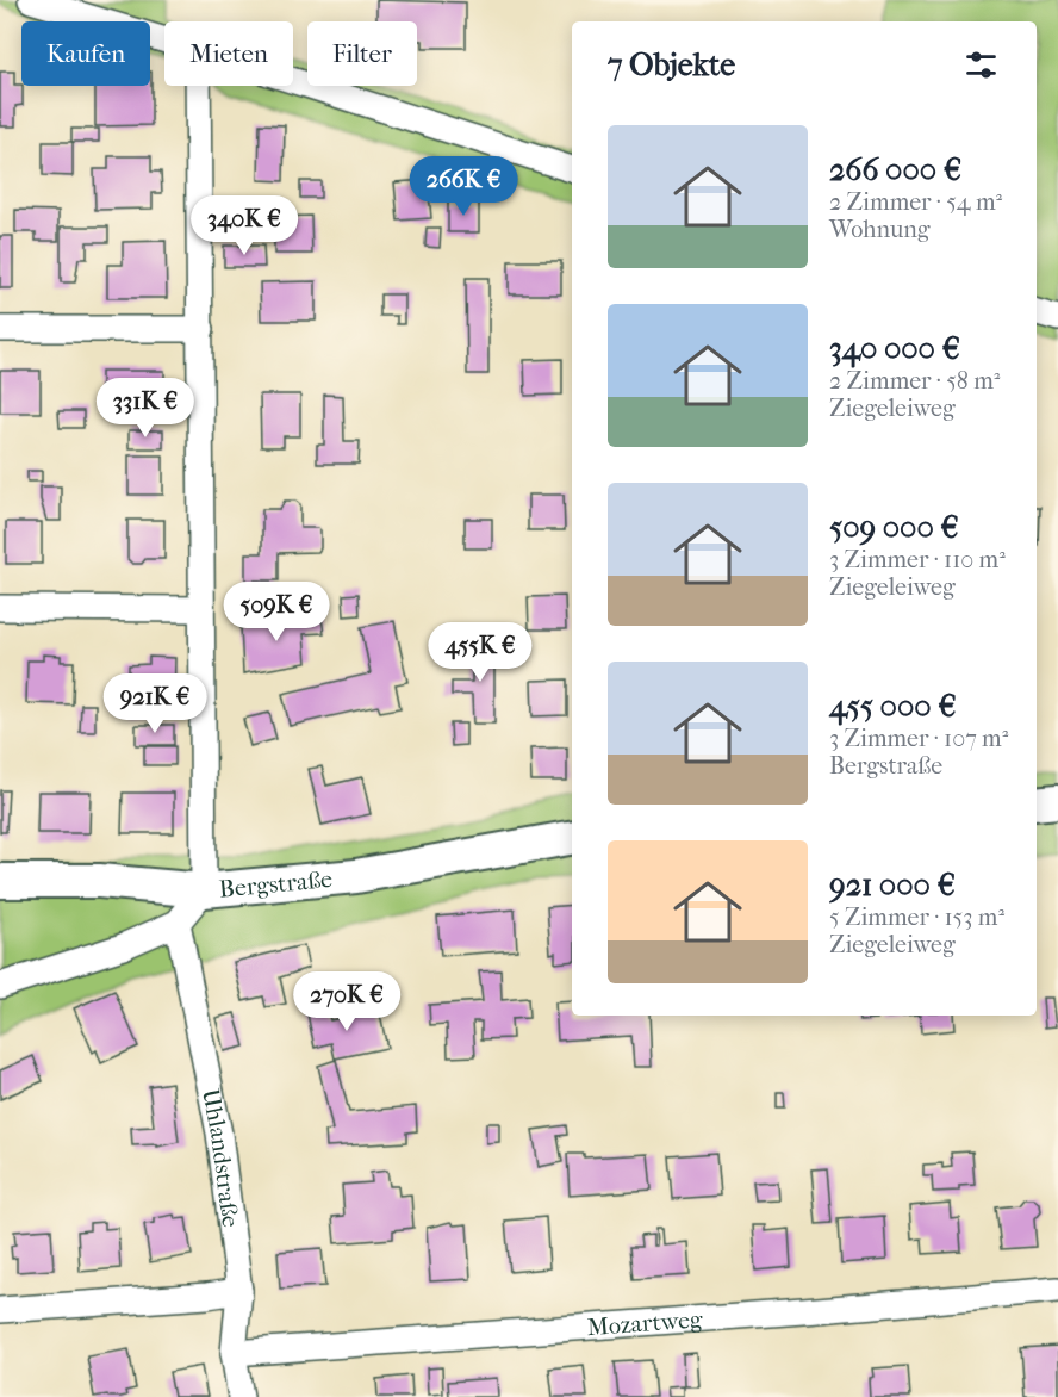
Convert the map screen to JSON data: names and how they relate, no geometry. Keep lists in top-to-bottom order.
{
  "streets": {
    "street": ["Bergstraße", "Uhlandstraße", "Mozartweg"]
  },
  "crossings": [
    ["Bergstraße", "Uhlandstraße"],
    ["Uhlandstraße", "Mozartweg"]
  ],
  "page": {
    "chip": ["Kaufen", "Mieten", "Filter"],
    "heading": "7 Objekte",
    "list": [
      {
        "name": "266 000 €",
        "note": "2 Zimmer · 54 m² · Wohnung"
      },
      {
        "name": "340 000 €",
        "note": "2 Zimmer · 58 m² · Ziegeleiweg"
      },
      {
        "name": "509 000 €",
        "note": "3 Zimmer · 110 m² · Ziegeleiweg"
      },
      {
        "name": "455 000 €",
        "note": "3 Zimmer · 107 m² · Bergstraße"
      },
      {
        "name": "921 000 €",
        "note": "5 Zimmer · 153 m² · Ziegeleiweg"
      }
    ],
    "price": [
      "266K €",
      "340K €",
      "331K €",
      "509K €",
      "455K €",
      "921K €",
      "270K €"
    ]
  }
}
